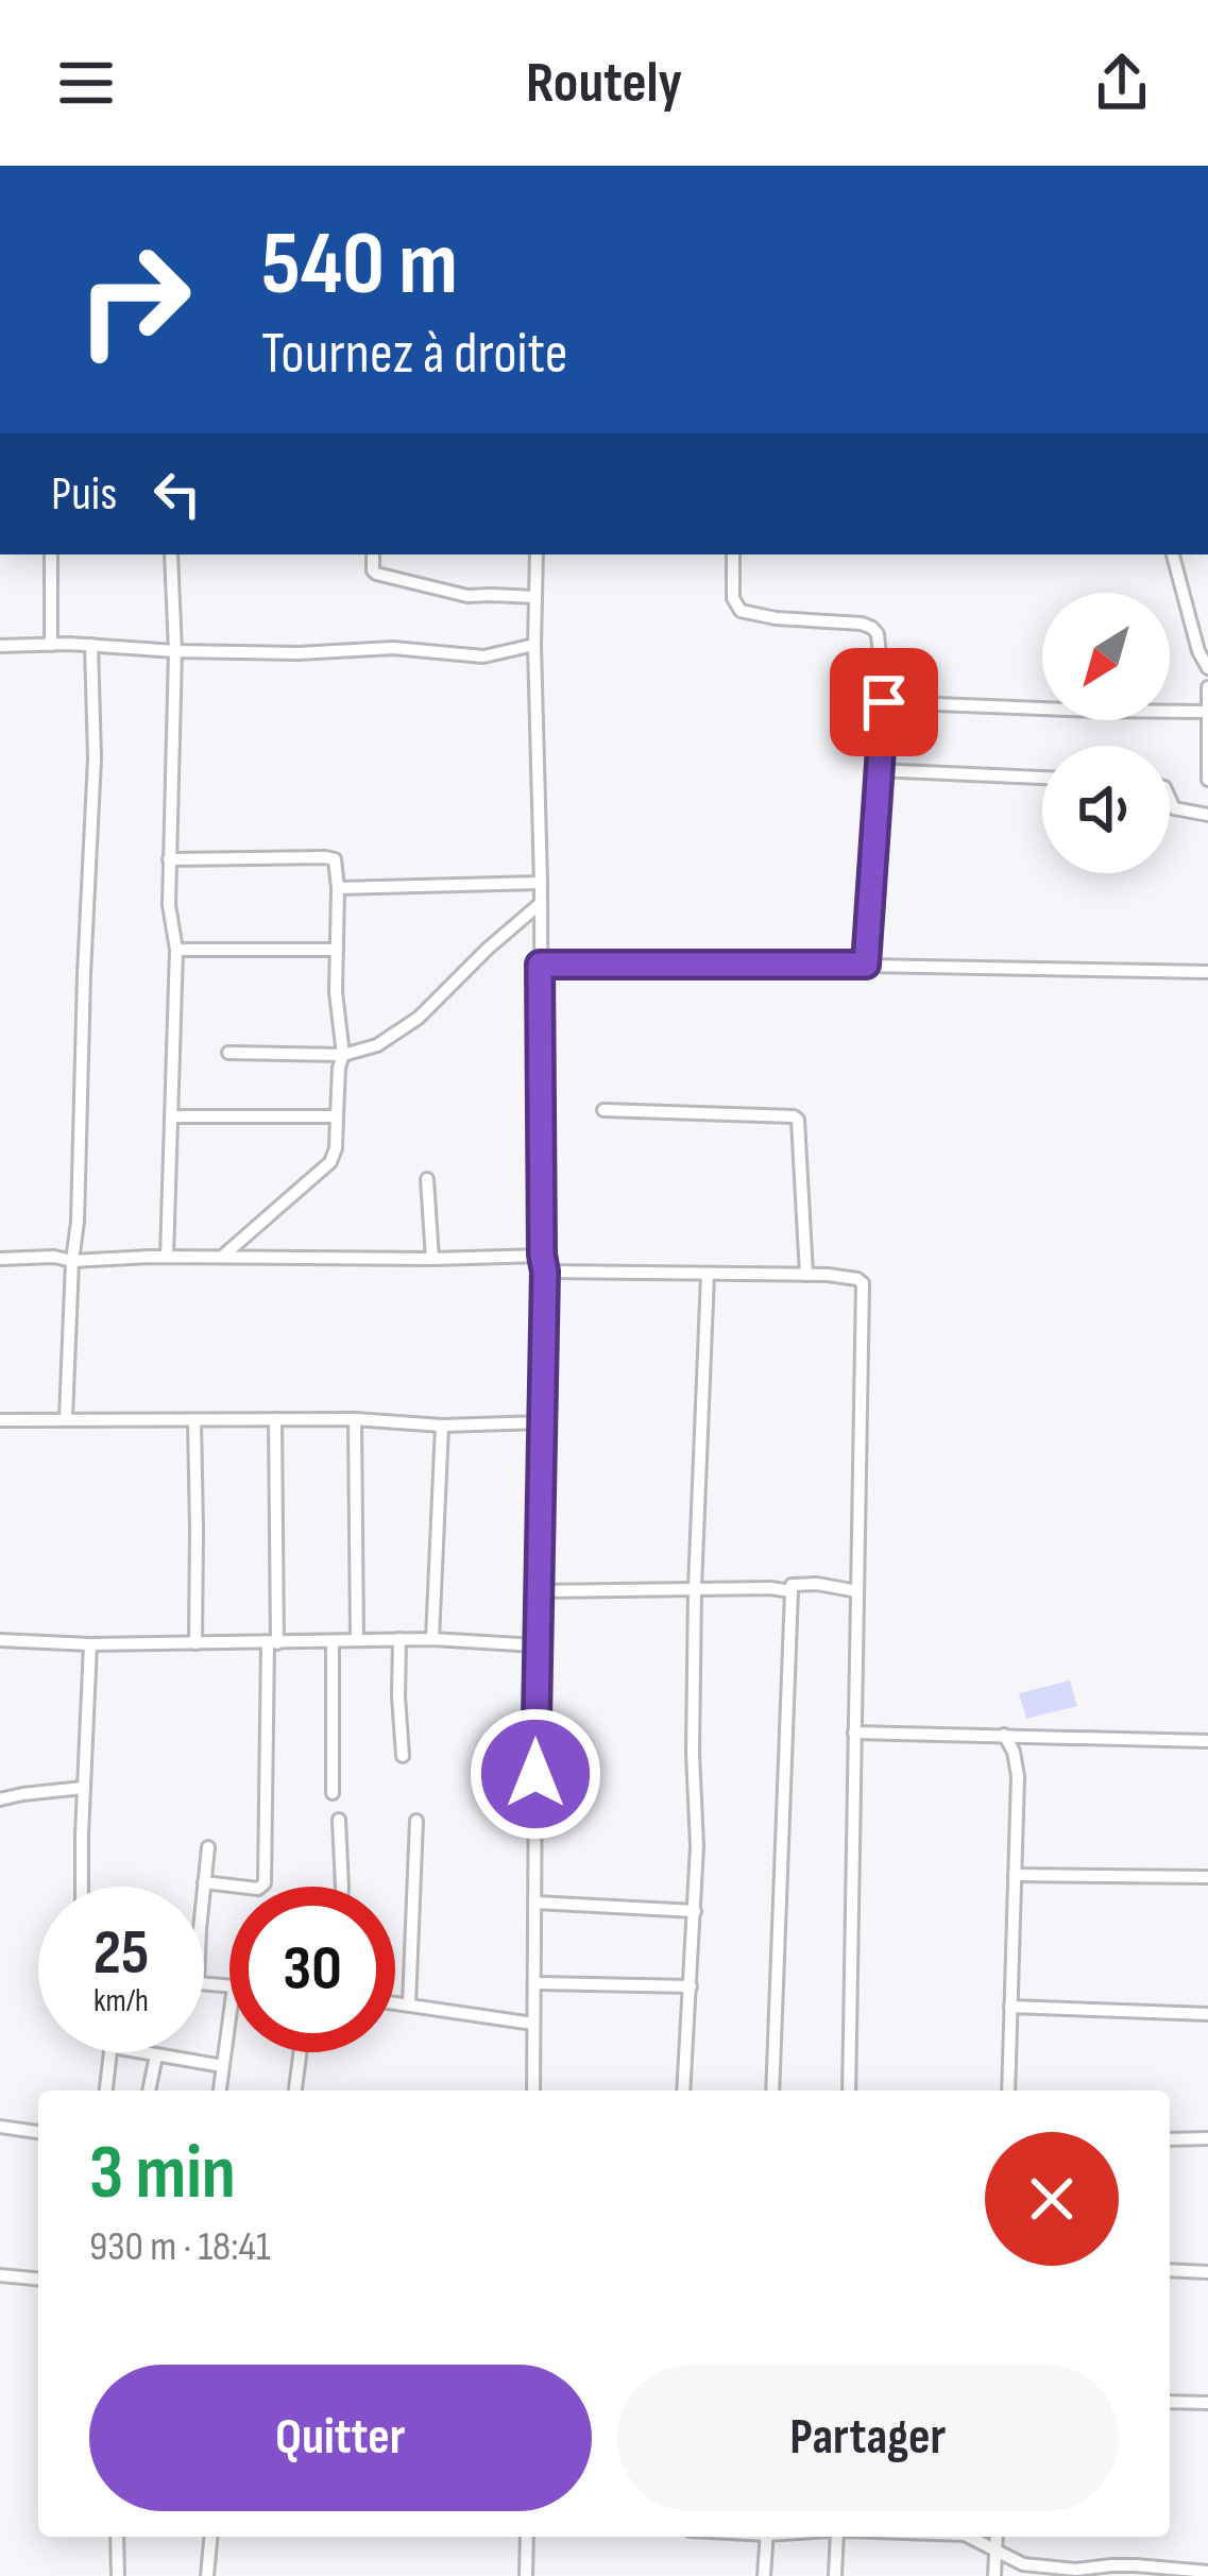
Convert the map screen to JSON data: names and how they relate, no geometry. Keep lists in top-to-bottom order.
{
  "north": "bottom left",
  "page": {
    "header": "Routely",
    "turn": ["540 m", "Tournez à droite"],
    "then": "Puis",
    "speed": "25 km/h",
    "limit": "30",
    "heading": ["3 min", "930 m · 18:41"],
    "buttons": ["Quitter", "Partager"]
  }
}
